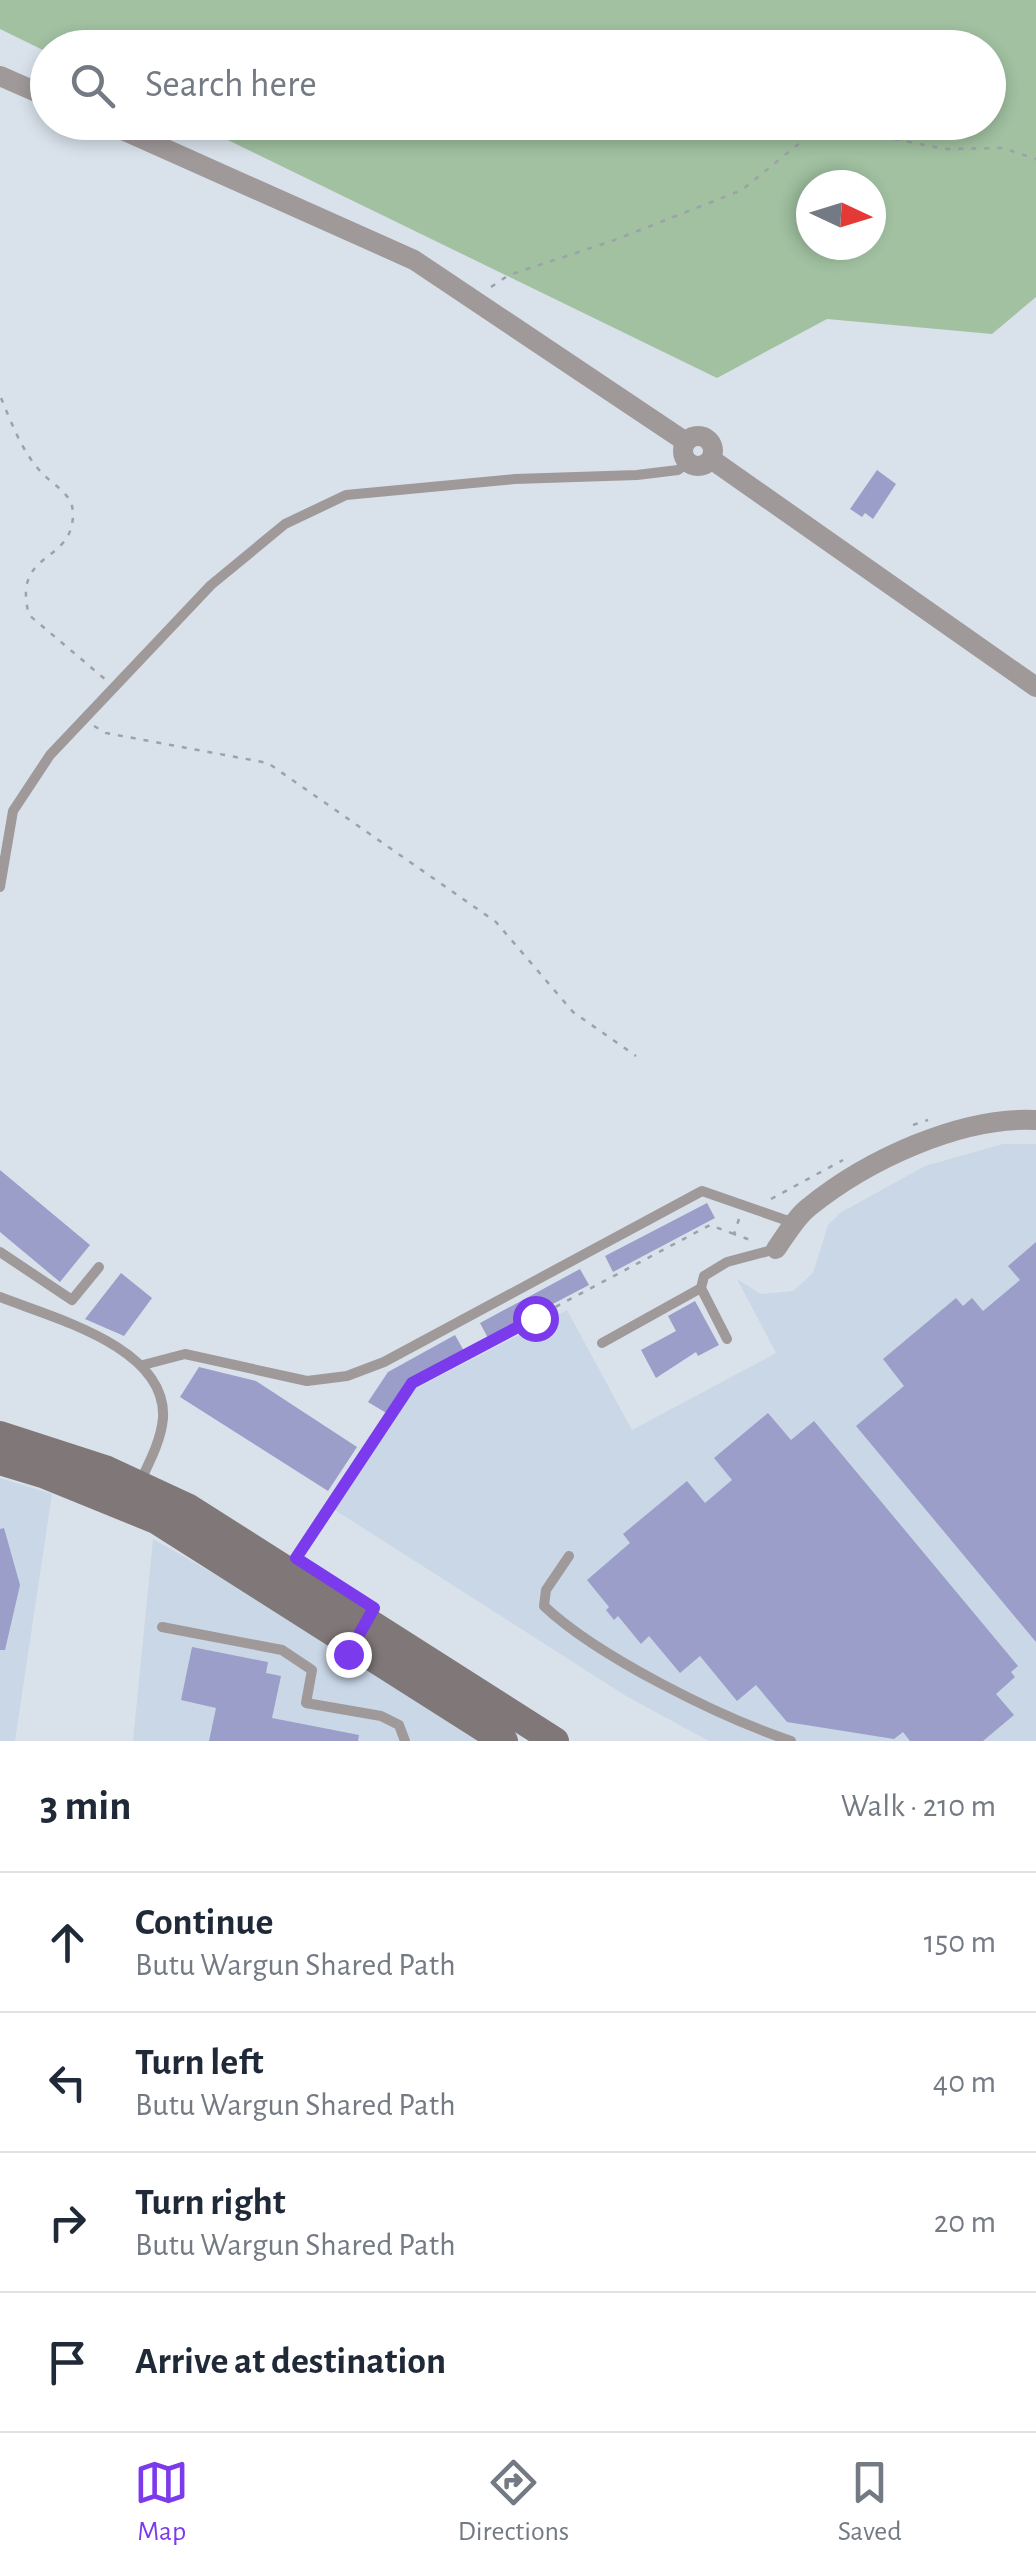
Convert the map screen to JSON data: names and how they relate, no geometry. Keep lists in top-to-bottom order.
{
  "north": "right",
  "page": {
    "search": "Search here",
    "heading": ["3 min", "Walk · 210 m"],
    "list": [
      ["Continue", "Butu Wargun Shared Path", "150 m"],
      ["Turn left", "Butu Wargun Shared Path", "40 m"],
      ["Turn right", "Butu Wargun Shared Path", "20 m"],
      "Arrive at destination"
    ],
    "nav": ["Map", "Directions", "Saved"]
  }
}
